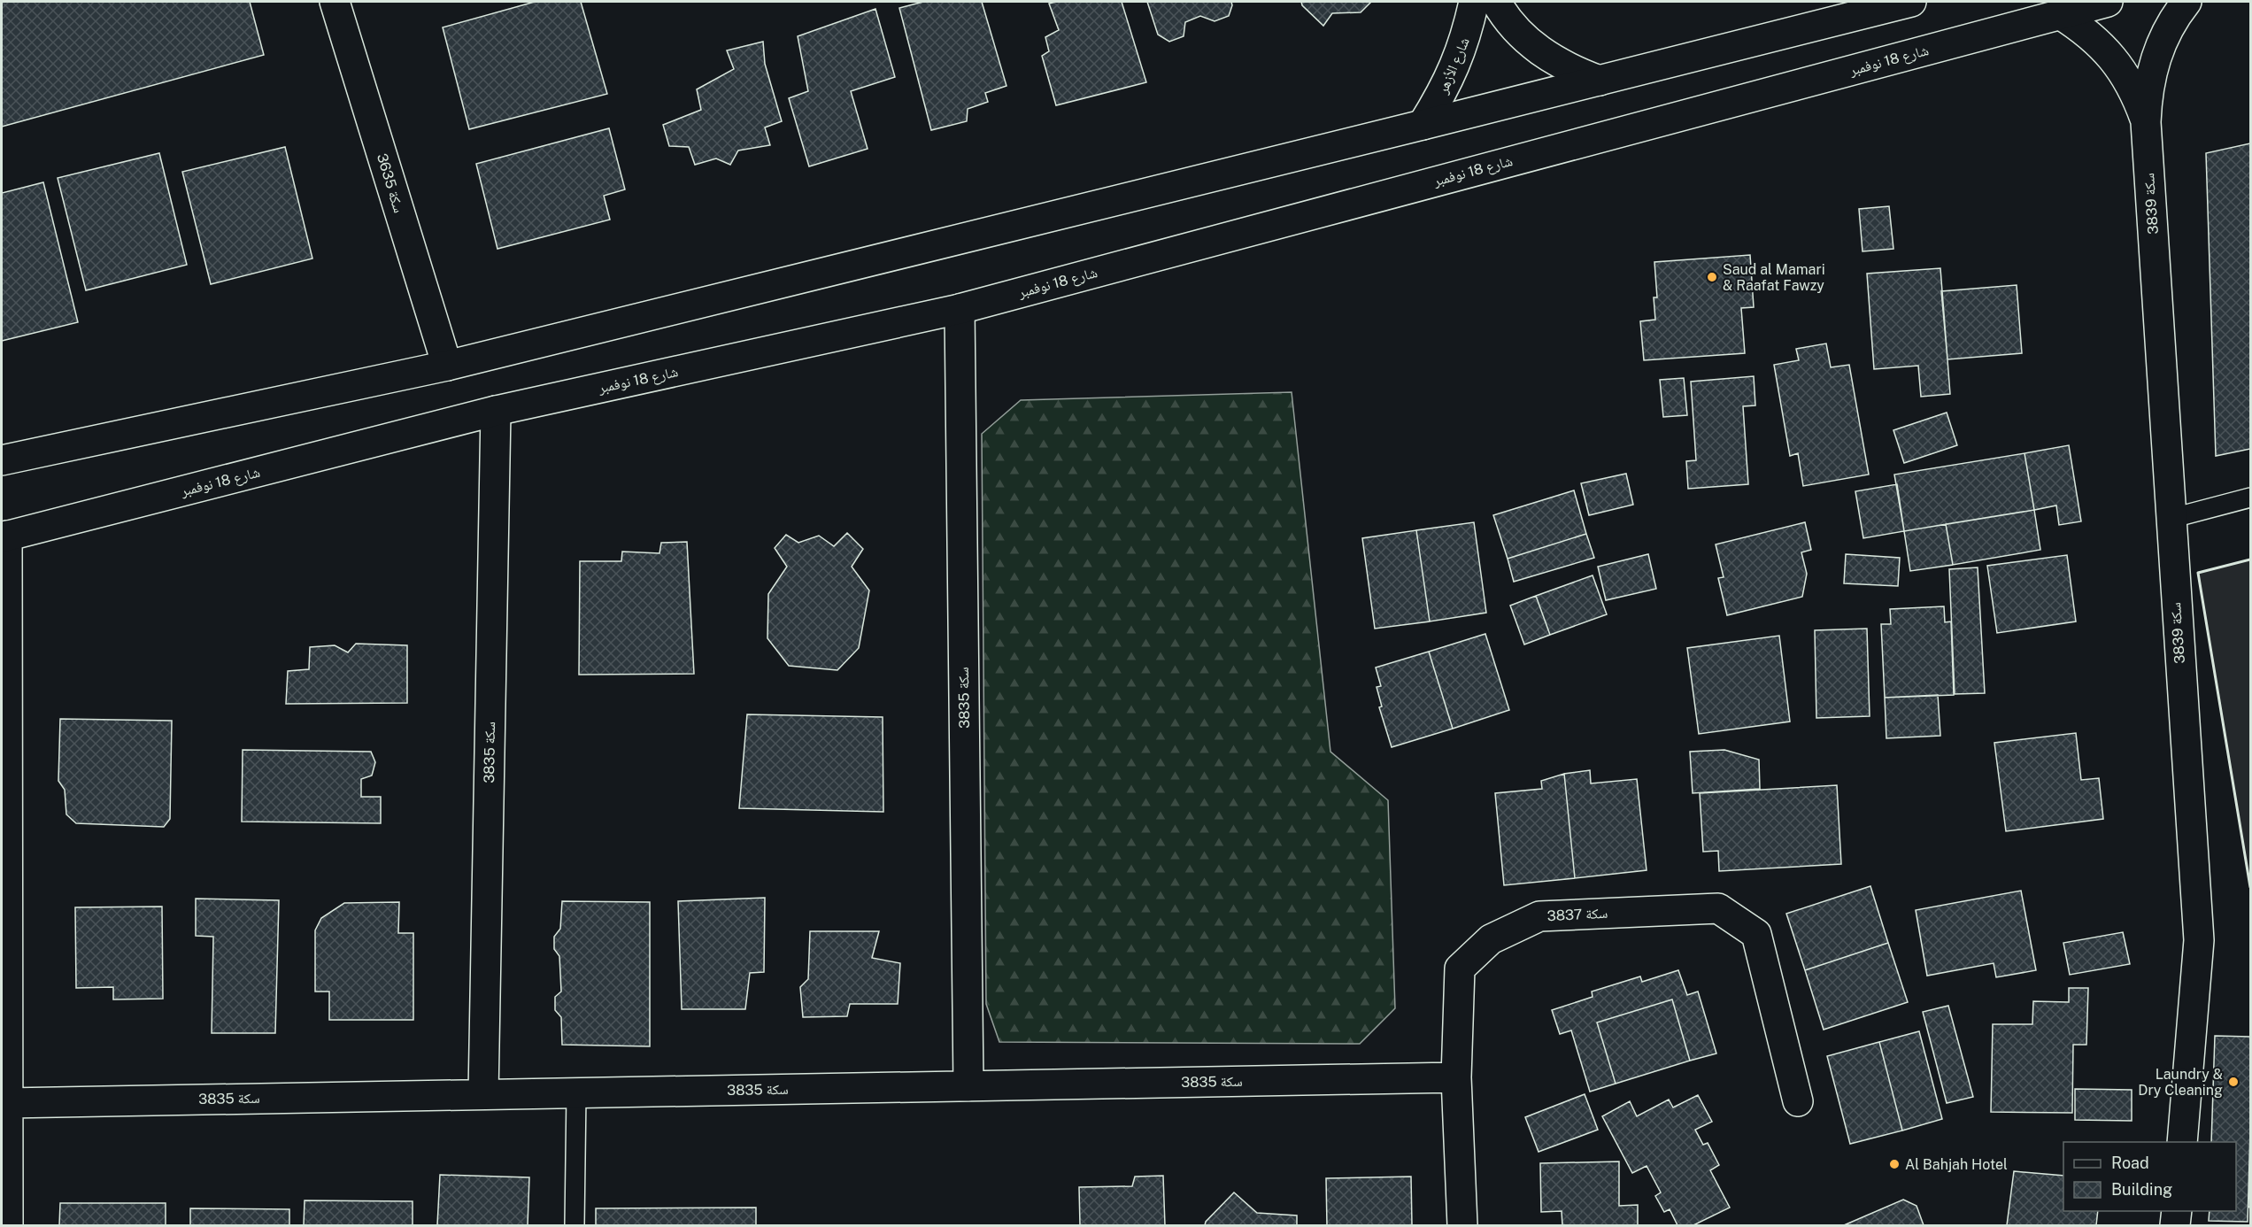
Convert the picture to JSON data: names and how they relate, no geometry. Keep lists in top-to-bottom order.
{
  "streets": {
    "street": [
      "شارع 18 نوفمبر",
      "شارع الأزهر",
      "سكة 3635",
      "سكة 3839",
      "سكة 3835",
      "سكة 3837"
    ]
  },
  "crossings": [
    ["شارع 18 نوفمبر", "سكة 3839"],
    ["شارع 18 نوفمبر", "سكة 3835"],
    ["سكة 3835", "سكة 3837"]
  ],
  "places": ["Saud al Mamari & Raafat Fawzy", "Laundry & Dry Cleaning", "Al Bahjah Hotel"],
  "legend": ["Road", "Building"]
}
